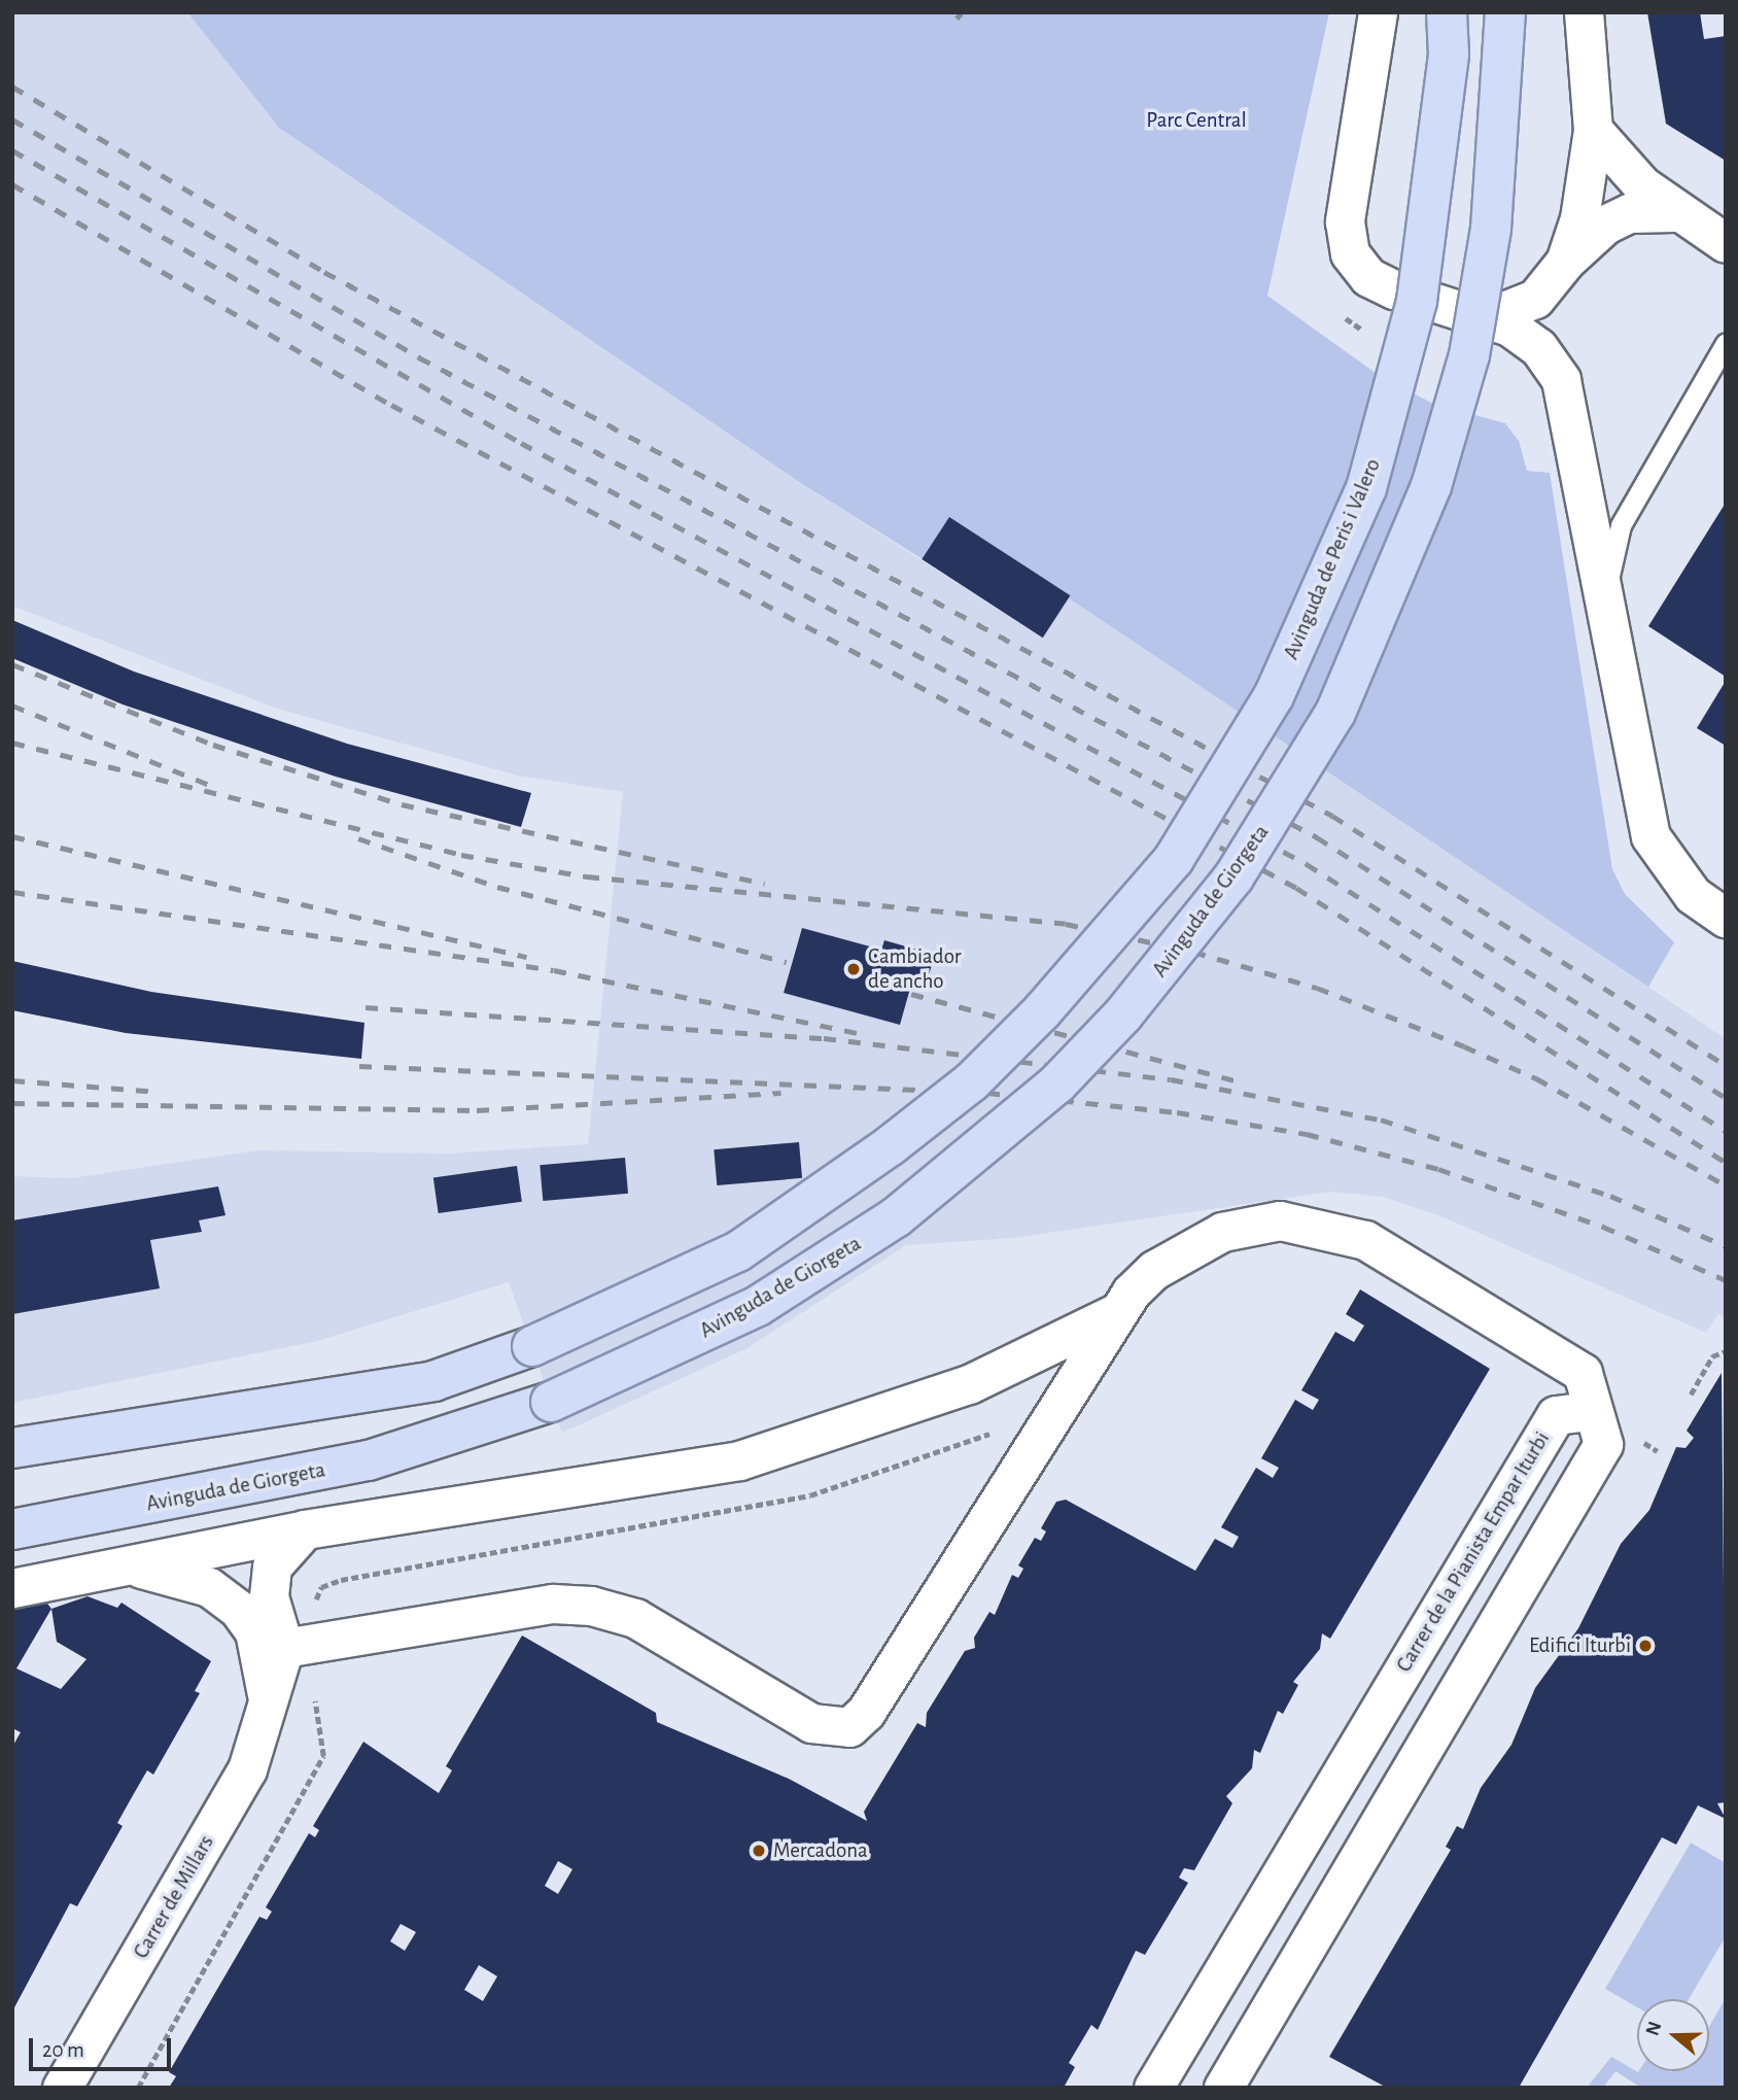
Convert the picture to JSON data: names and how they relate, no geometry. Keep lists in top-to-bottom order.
{
  "streets": {
    "main road": ["Avinguda de Peris i Valero", "Avinguda de Giorgeta"],
    "street": ["Carrer de la Pianista Empar Iturbi", "Carrer de Millars"]
  },
  "parks": ["Parc Central"],
  "places": ["Cambiador de ancho", "Edifici Iturbi", "Mercadona"],
  "scale_bar": "20 m",
  "north": "left"
}
